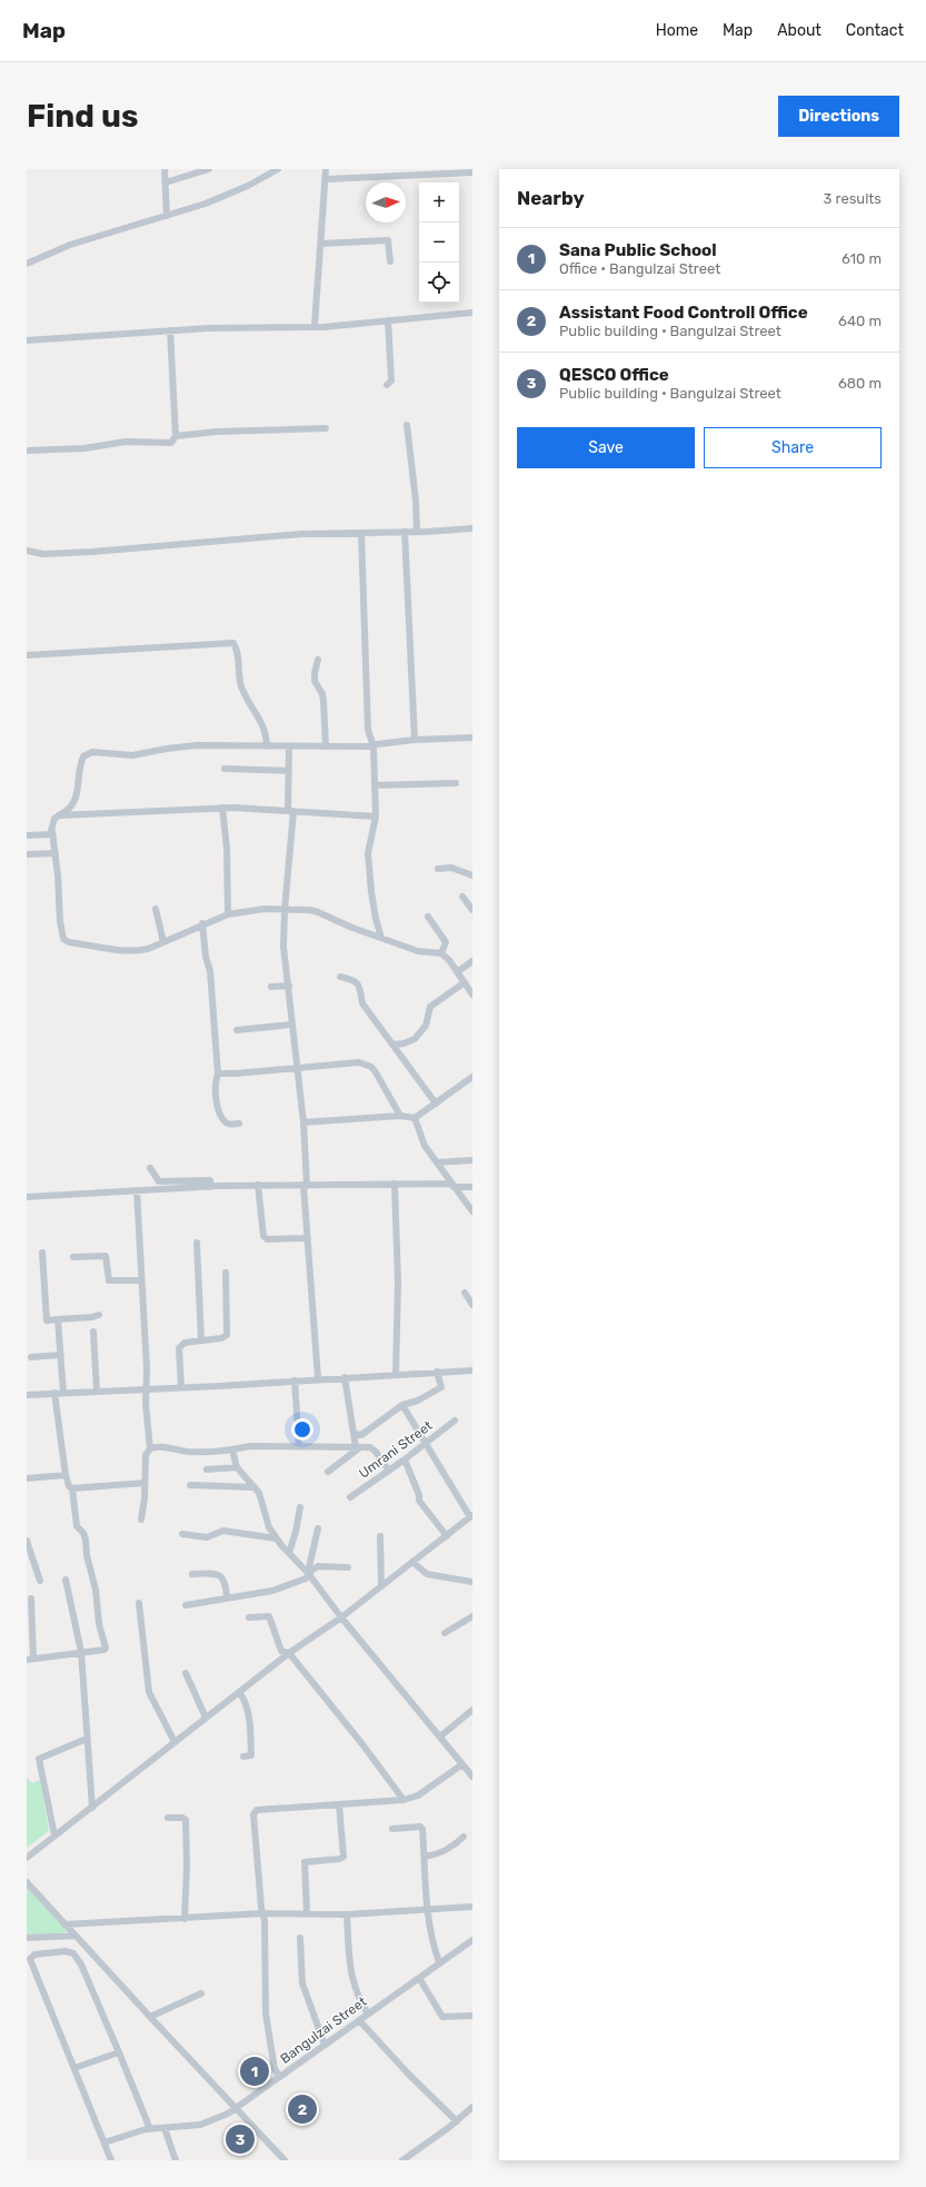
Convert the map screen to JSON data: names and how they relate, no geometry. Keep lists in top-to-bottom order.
{
  "streets": {
    "street": ["Umrani Street", "Bangulzai Street"]
  },
  "north": "right",
  "page": {
    "header": "Map",
    "nav": [
      "Home",
      "Map",
      "About",
      "Contact"
    ],
    "buttons": [
      "Directions",
      ["Save", "Share"]
    ],
    "title": "Find us",
    "heading": ["Nearby", "3 results"],
    "map_buttons": ["+", "−"],
    "list": [
      {
        "mark": "1",
        "name": "Sana Public School",
        "note": "Office · Bangulzai Street",
        "value": "610 m"
      },
      {
        "mark": "2",
        "name": "Assistant Food Controll Office",
        "note": "Public building · Bangulzai Street",
        "value": "640 m"
      },
      {
        "mark": "3",
        "name": "QESCO Office",
        "note": "Public building · Bangulzai Street",
        "value": "680 m"
      }
    ],
    "pins": ["1", "2", "3"]
  }
}
